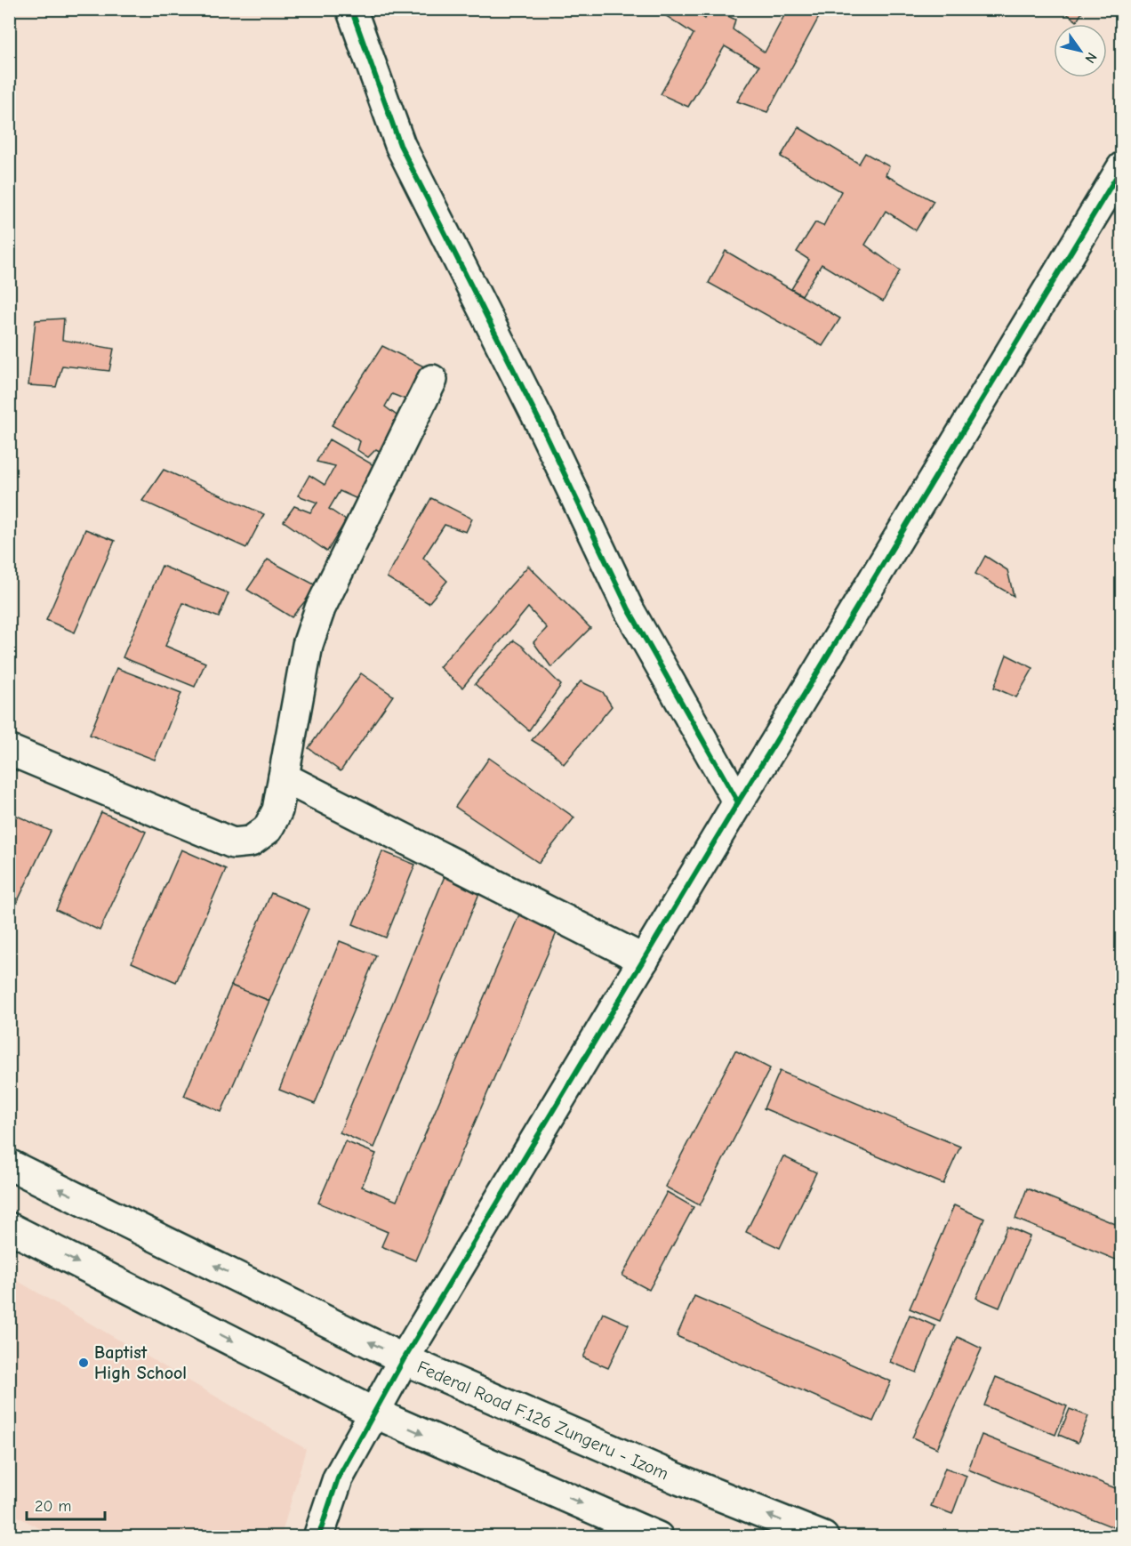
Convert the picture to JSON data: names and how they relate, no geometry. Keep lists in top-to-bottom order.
{
  "streets": {
    "street": ["Federal Road F.126 Zungeru - Izom"]
  },
  "places": ["Baptist High School"],
  "scale_bar": "20 m",
  "north": "bottom right"
}
